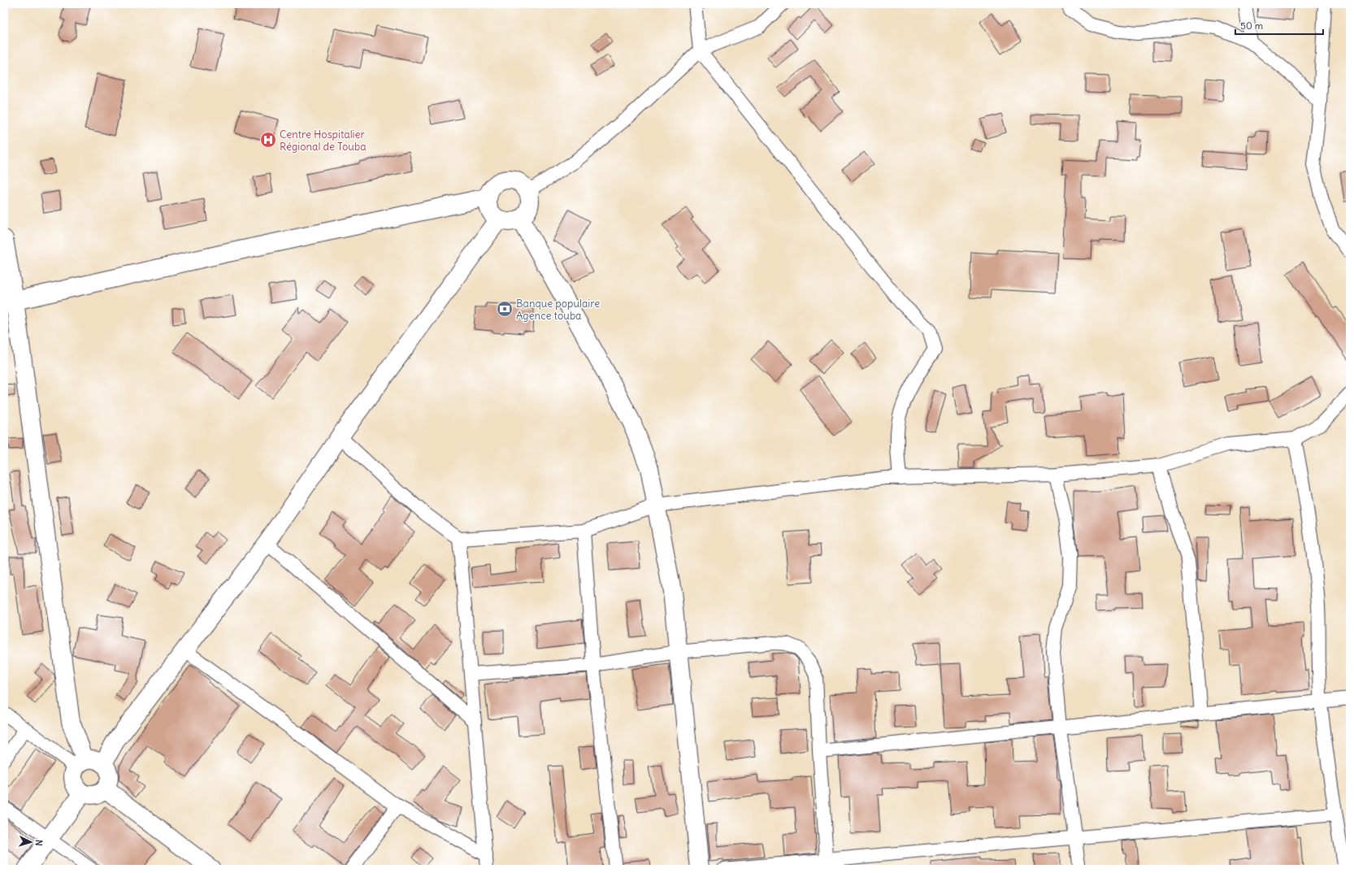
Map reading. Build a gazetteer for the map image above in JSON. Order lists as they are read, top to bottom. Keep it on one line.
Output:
{"places":{"hospital":["Centre Hospitalier Régional de Touba"],"bank":["Banque populaire Agence touba"]},"scale_bar":"50 m","north":"right"}
